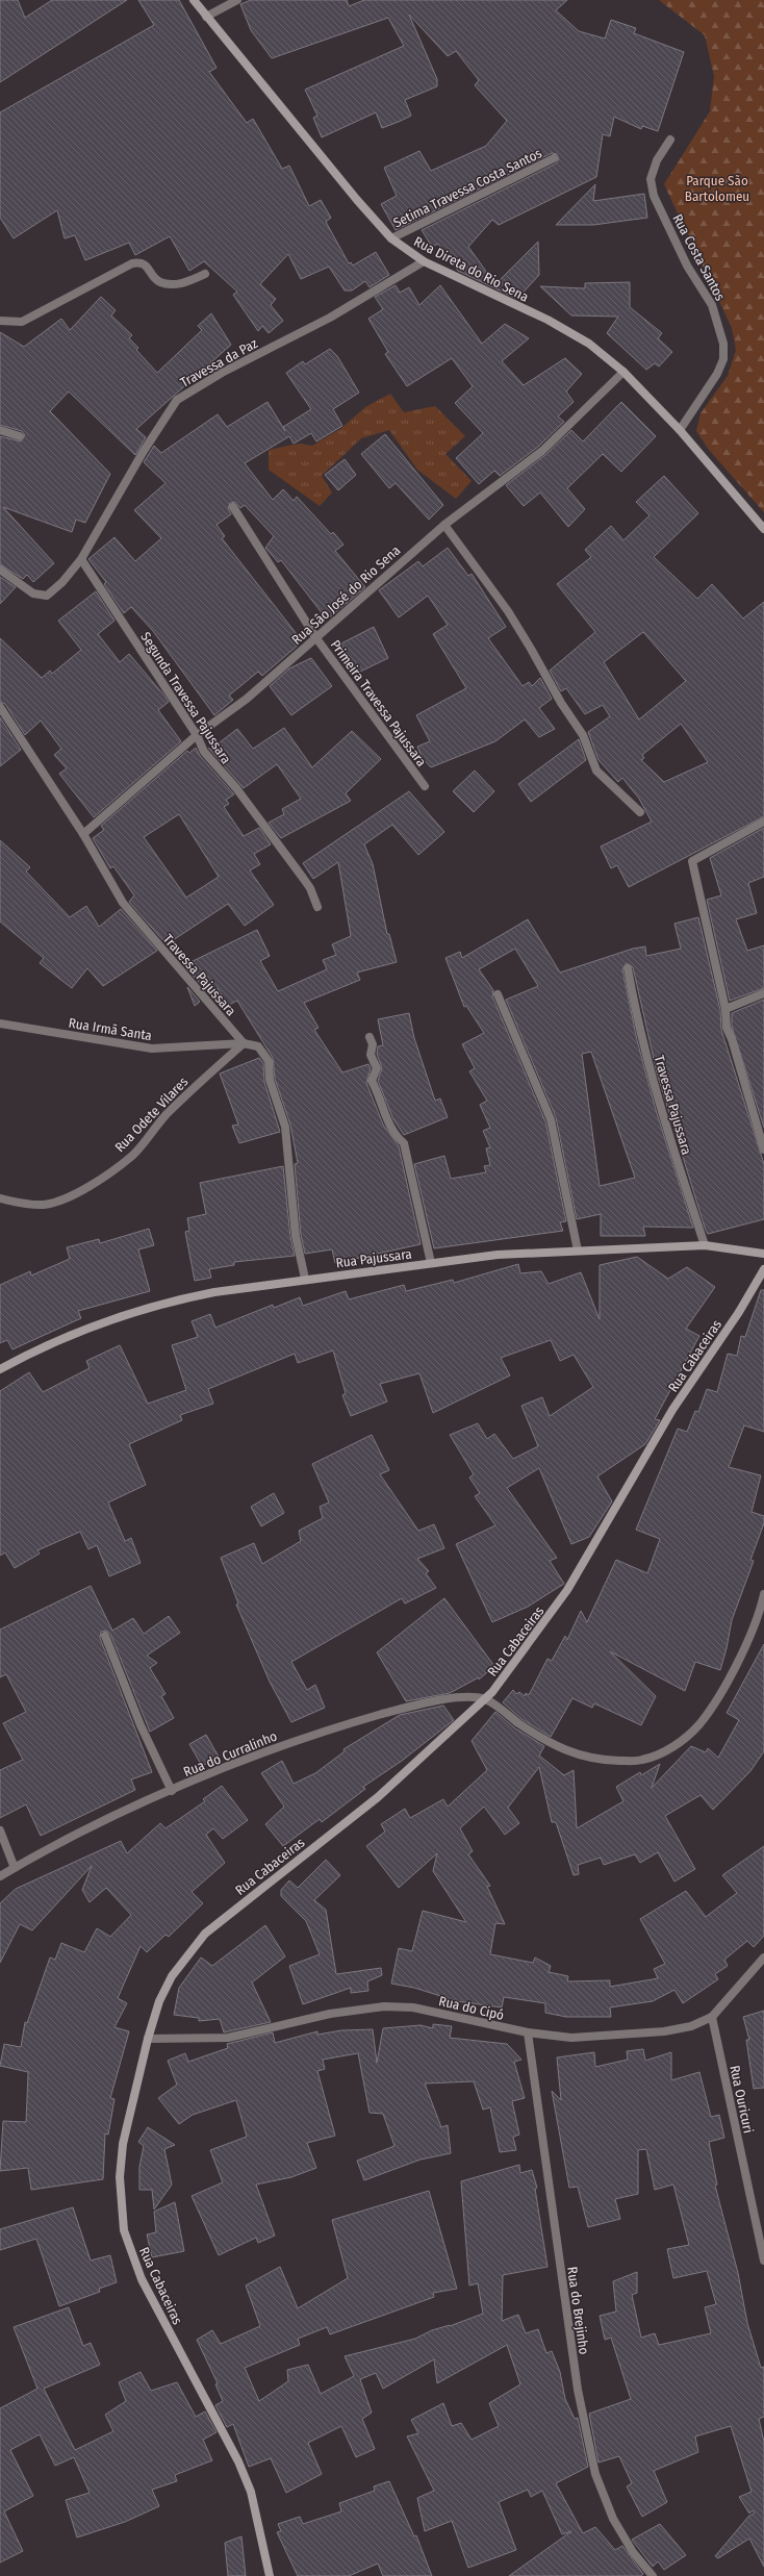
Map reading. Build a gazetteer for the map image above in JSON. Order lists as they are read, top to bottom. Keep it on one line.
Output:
{"streets":{"main road":["Rua Direta do Rio Sena","Rua Pajussara","Rua Cabaceiras"],"street":["Setima Travessa Costa Santos","Rua Costa Santos","Travessa da Paz","Rua Sâo José do Rio Sena","Segunda Travessa Pajussara","Primeira Travessa Pajussara","Travessa Pajussara","Rua Irmã Santa","Rua Odete Vilares","Rua do Curralinho","Rua do Cipó","Rua Ouricuri","Rua do Brejinho"]},"crossings":[["Setima Travessa Costa Santos","Rua Direta do Rio Sena"],["Rua Costa Santos","Rua Direta do Rio Sena"],["Rua Direta do Rio Sena","Travessa da Paz"],["Rua Direta do Rio Sena","Rua Sâo José do Rio Sena"],["Travessa da Paz","Segunda Travessa Pajussara"],["Rua Sâo José do Rio Sena","Segunda Travessa Pajussara"],["Rua Sâo José do Rio Sena","Primeira Travessa Pajussara"],["Rua Sâo José do Rio Sena","Travessa Pajussara"],["Travessa Pajussara","Rua Irmã Santa"],["Travessa Pajussara","Rua Odete Vilares"],["Travessa Pajussara","Rua Pajussara"],["Rua Irmã Santa","Rua Odete Vilares"],["Rua Cabaceiras","Rua do Curralinho"],["Rua Cabaceiras","Rua do Cipó"],["Rua do Cipó","Rua Ouricuri"],["Rua do Cipó","Rua do Brejinho"]],"parks":["Parque São Bartolomeu"]}
